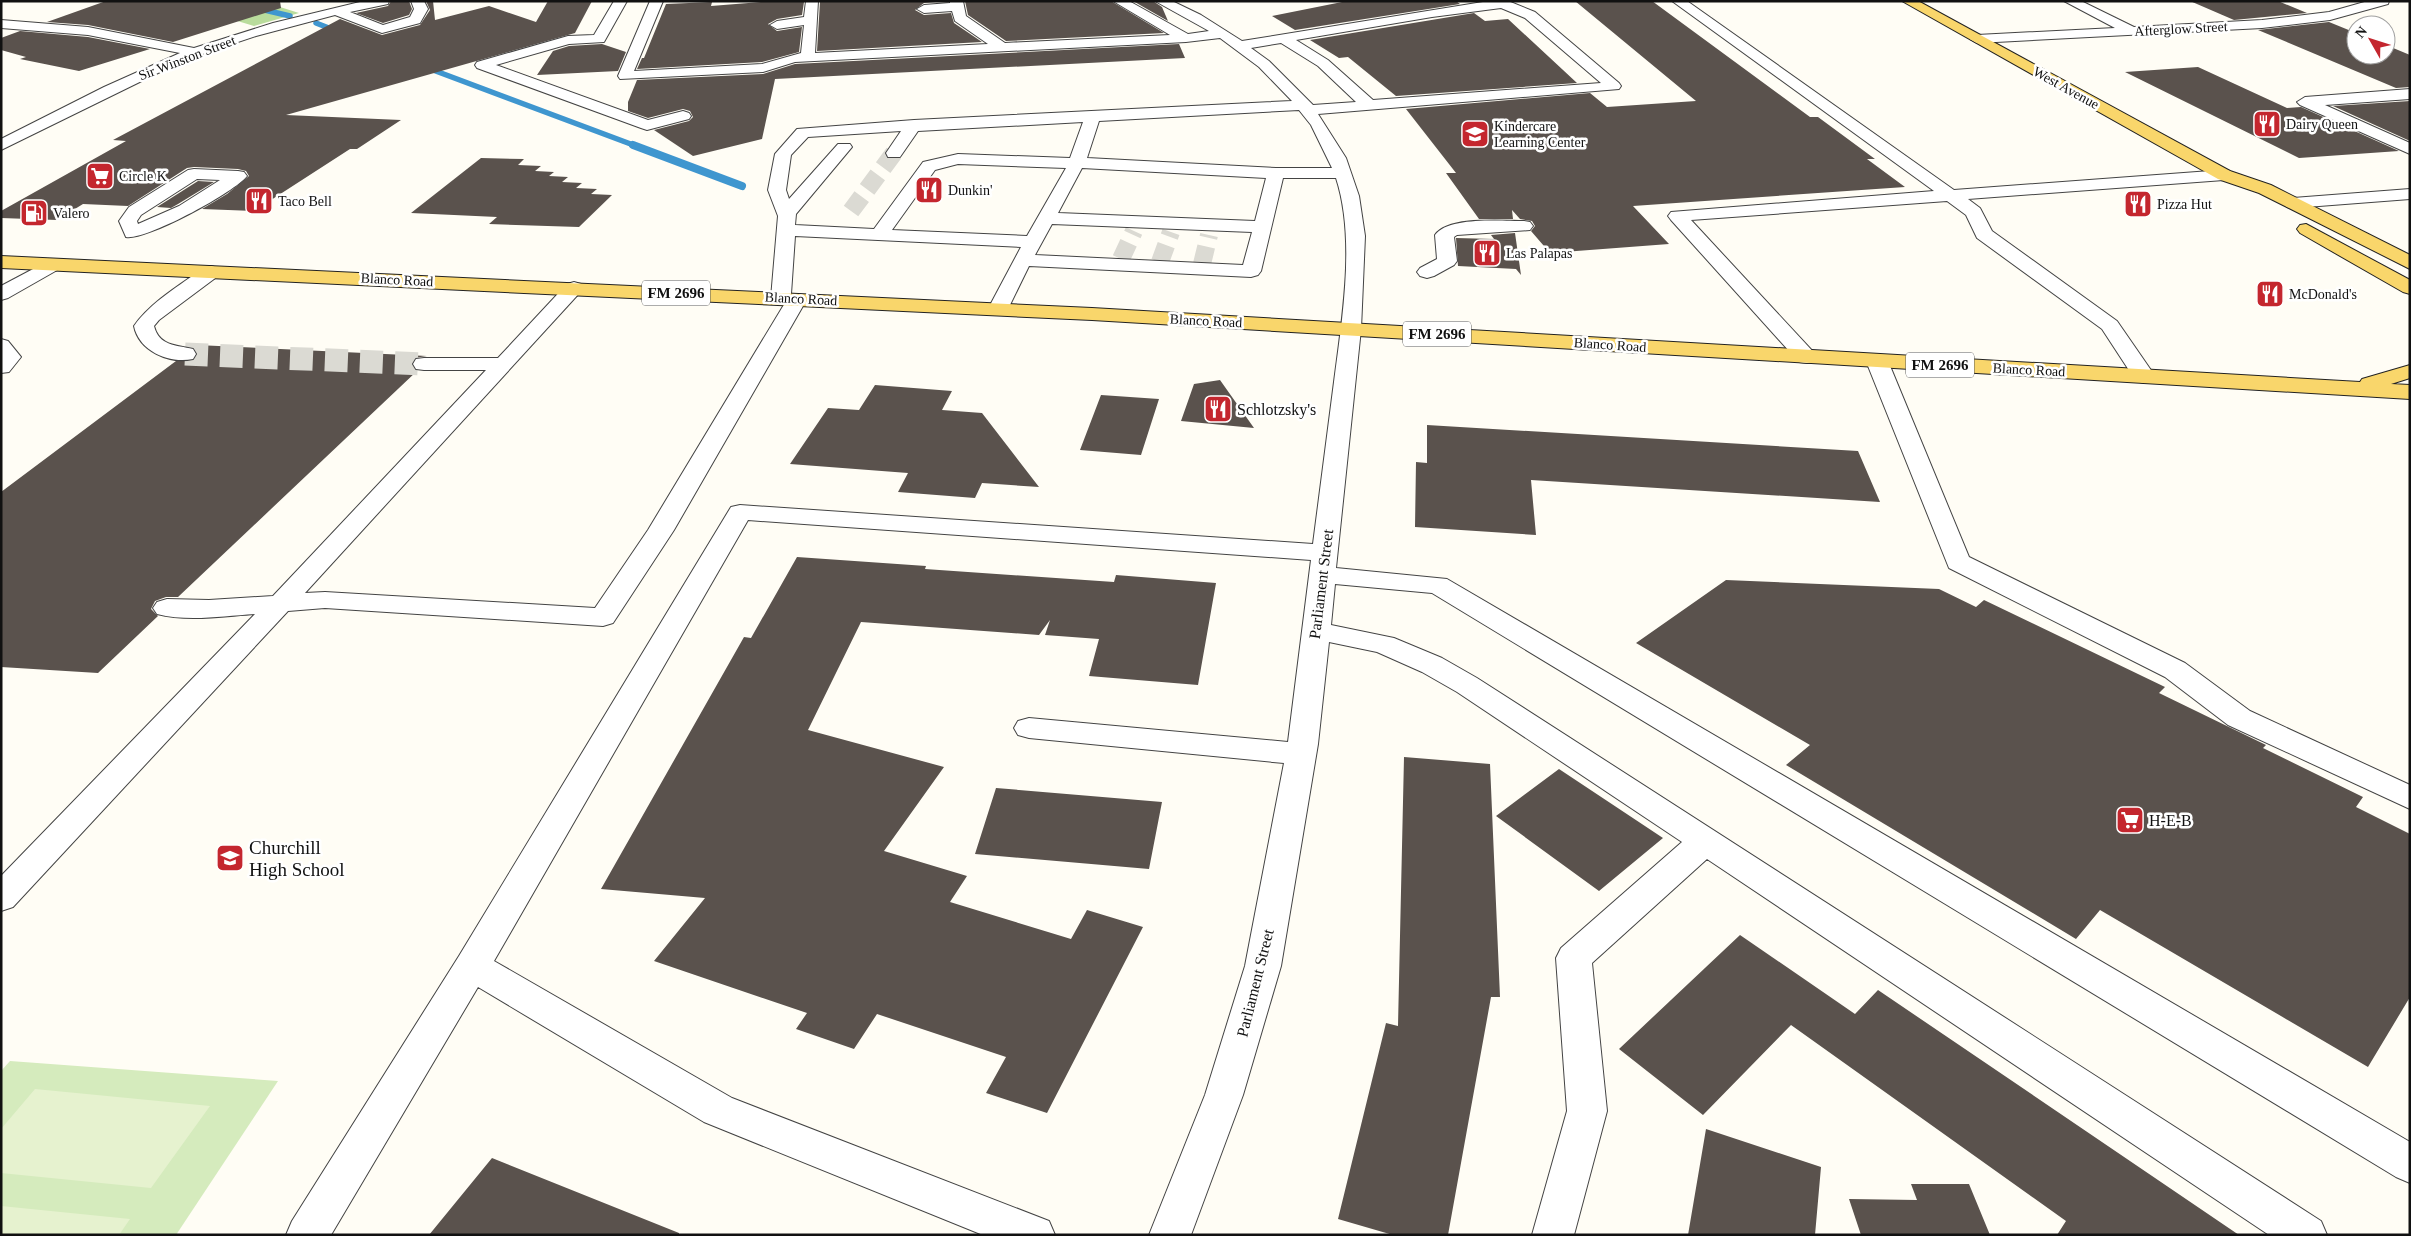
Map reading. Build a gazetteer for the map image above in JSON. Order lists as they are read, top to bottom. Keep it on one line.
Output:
{"streets":{"main road":["West Avenue","Blanco Road","FM 2696"],"street":["Afterglow Street","Sir Winston Street","Parliament Street"]},"crossings":[["Afterglow Street","West Avenue"],["Blanco Road","Parliament Street"]],"places":{"restaurant":["Dairy Queen","Dunkin'","Taco Bell","Pizza Hut","Las Palapas","McDonald's","Schlotzsky's"],"school or university":["Kindercare Learning Center","Churchill High School"],"supermarket":["Circle K","H-E-B"],"fuel station":["Valero"]},"north":"top left"}
